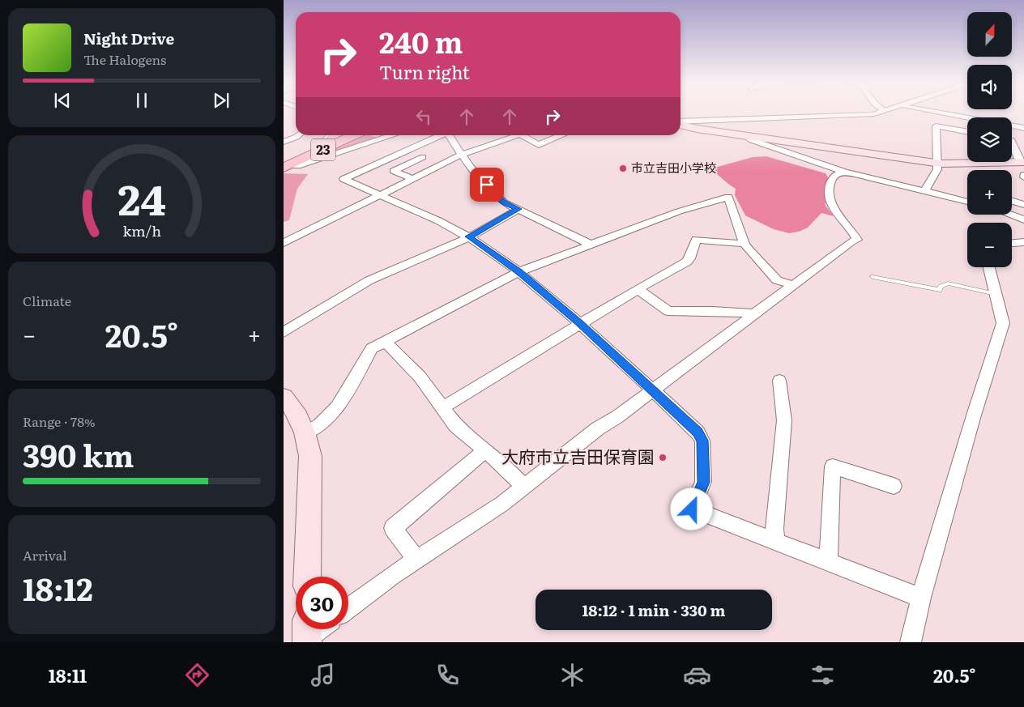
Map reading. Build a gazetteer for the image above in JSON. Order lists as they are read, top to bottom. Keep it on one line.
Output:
{"streets":{"main road":["23"]},"places":["市立吉田小学校","大府市立吉田保育園"],"north":"top","page":{"map_buttons":["+","−"],"turn":["240 m","Turn right"],"song":["Night Drive","The Halogens"],"tile":["Climate",["Range · 78%","390 km"],["Arrival","18:12"]],"heat":["−","20.5°","+"],"limit":"30","trip":"18:12 · 1 min · 330 m","tabs":["18:11","20.5°"],"gauge":["24","km/h"]}}
